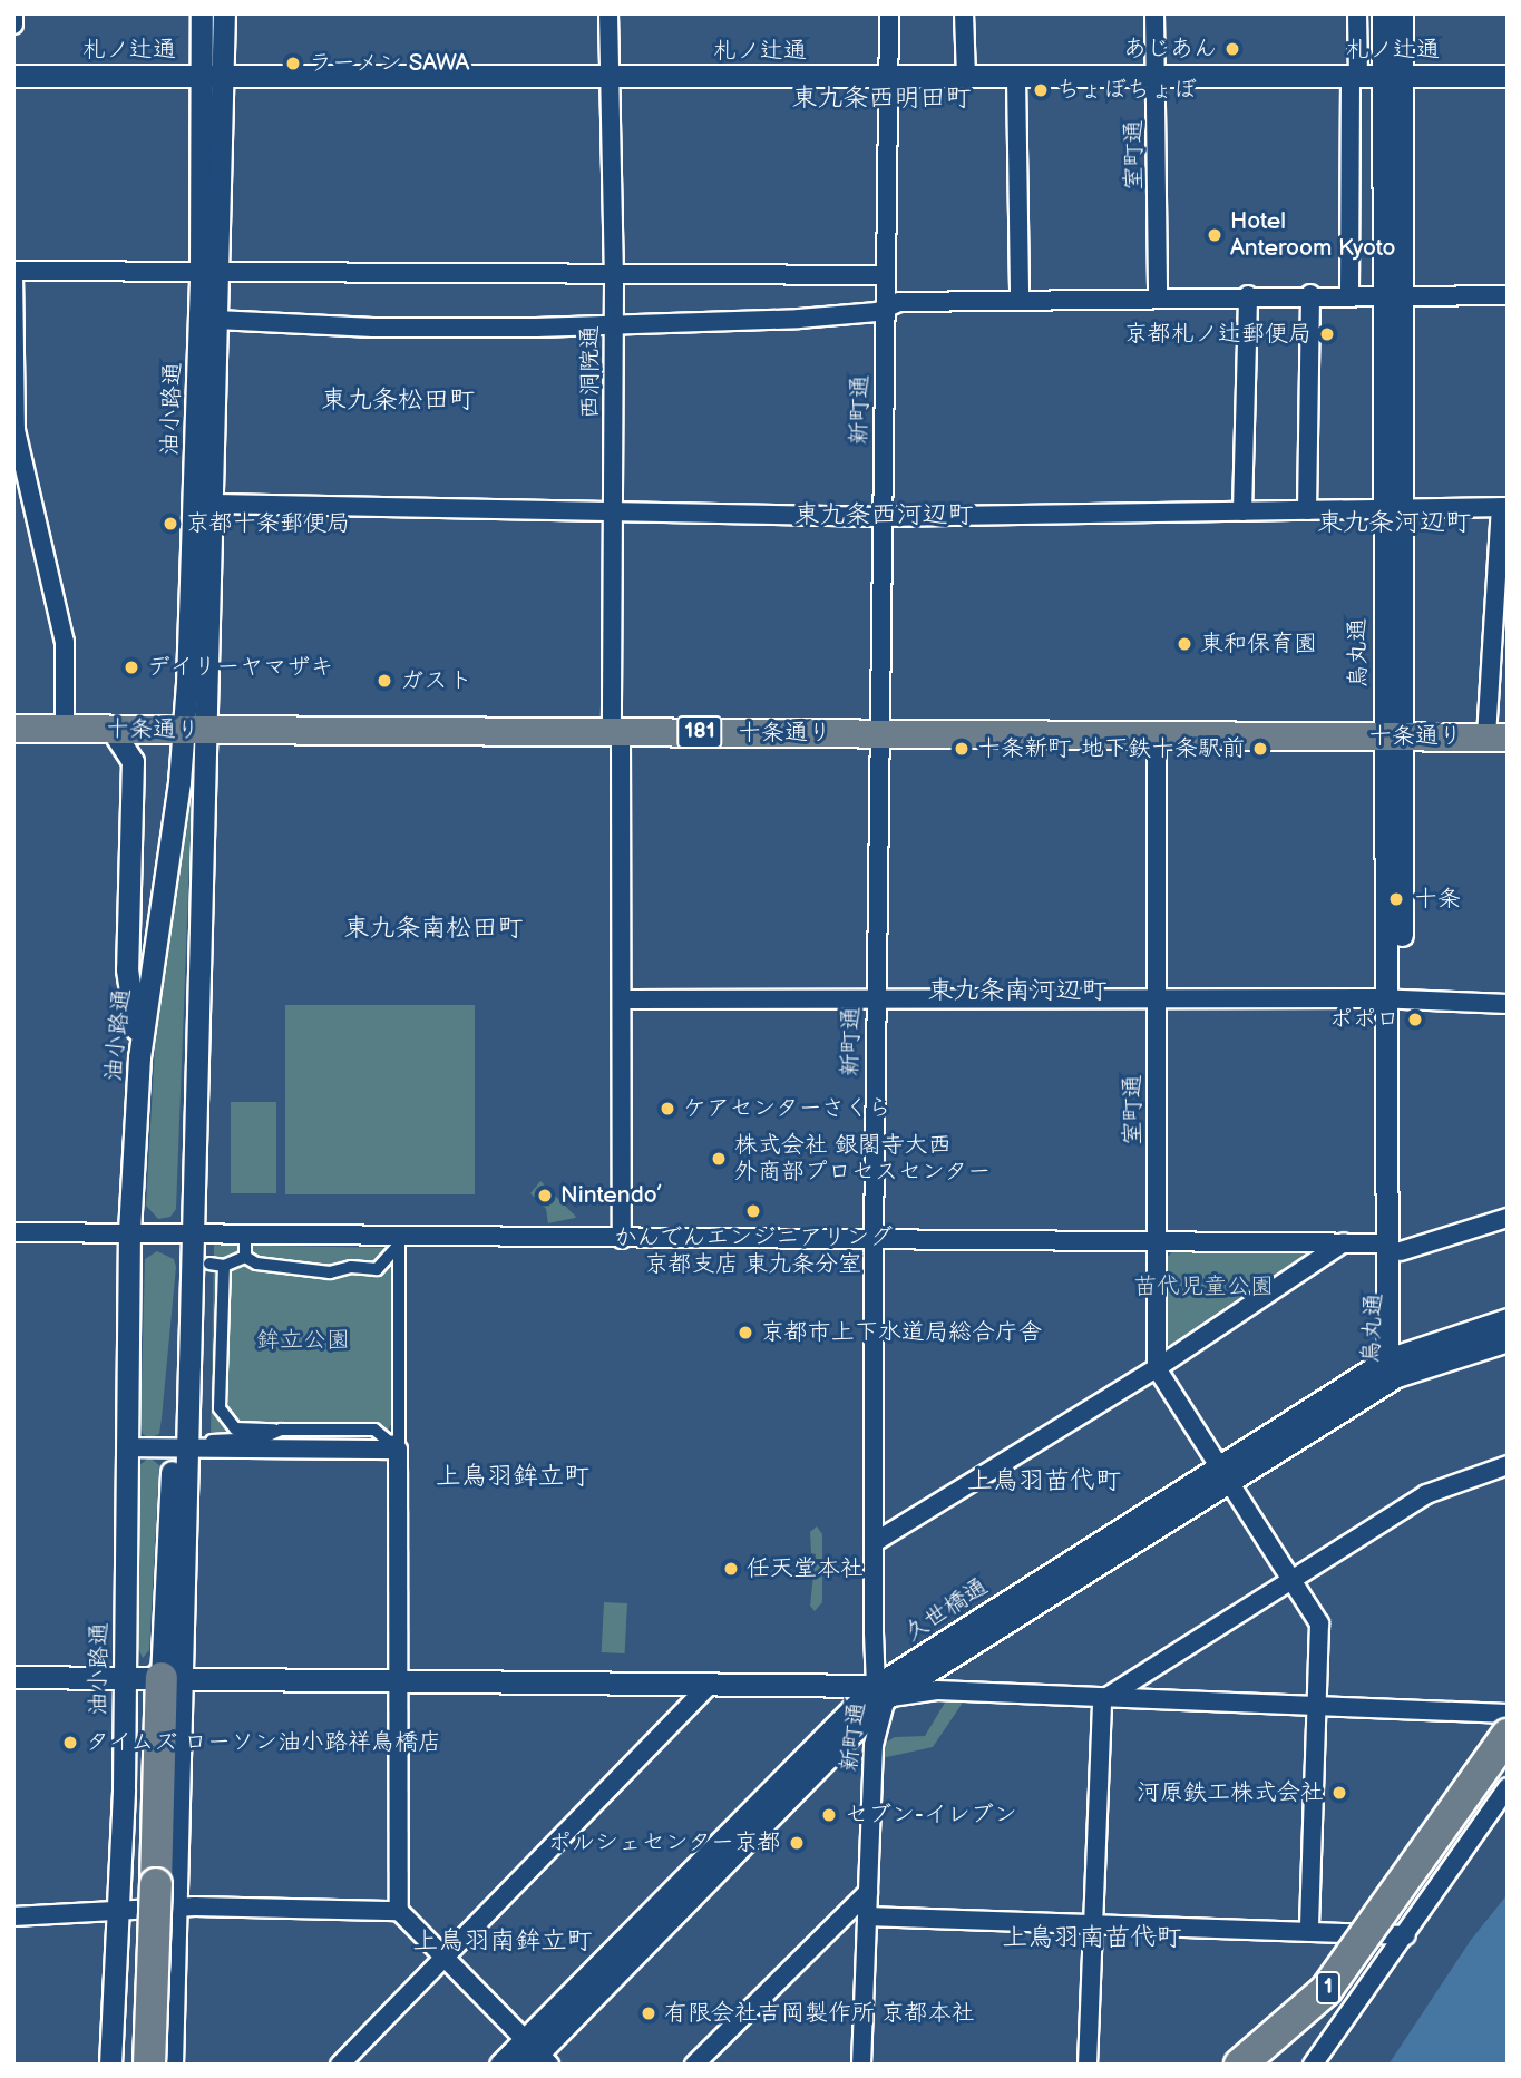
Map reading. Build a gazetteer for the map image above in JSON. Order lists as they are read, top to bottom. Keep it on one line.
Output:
{"streets":{"highway":["1"],"main road":["十条通り","181"],"street":["札ノ辻通","室町通","西洞院通","油小路通","新町通","烏丸通","久世橋通"]},"crossings":[["札ノ辻通","室町通"],["札ノ辻通","西洞院通"],["札ノ辻通","油小路通"],["札ノ辻通","新町通"],["札ノ辻通","烏丸通"],["室町通","十条通り"],["西洞院通","十条通り"],["油小路通","十条通り"],["新町通","十条通り"],["新町通","久世橋通"],["烏丸通","十条通り"],["烏丸通","久世橋通"]],"districts":["東九条西明田町","東九条松田町","東九条西河辺町","東九条河辺町","東九条南松田町","東九条南河辺町","上鳥羽鉾立町","上鳥羽苗代町","上鳥羽南苗代町","上鳥羽南鉾立町"],"parks":["苗代児童公園","鉾立公園"],"places":["あじあん","ラーメン SAWA","ちょぼちょぼ","Hotel Anteroom Kyoto","京都札ノ辻郵便局","京都十条郵便局","東和保育園","デイリーヤマザキ","ガスト","十条新町","地下鉄十条駅前","十条","ポポロ","ケアセンターさくら","株式会社 銀閣寺大西 外商部プロセスセンター","Nintendo’","かんでんエンジニアリング 京都支店 東九条分室","京都市上下水道局総合庁舎","任天堂本社","タイムズ ローソン油小路祥鳥橋店","河原鉄工株式会社","セブン-イレブン","ポルシェセンター京都","有限会社吉岡製作所 京都本社"]}
